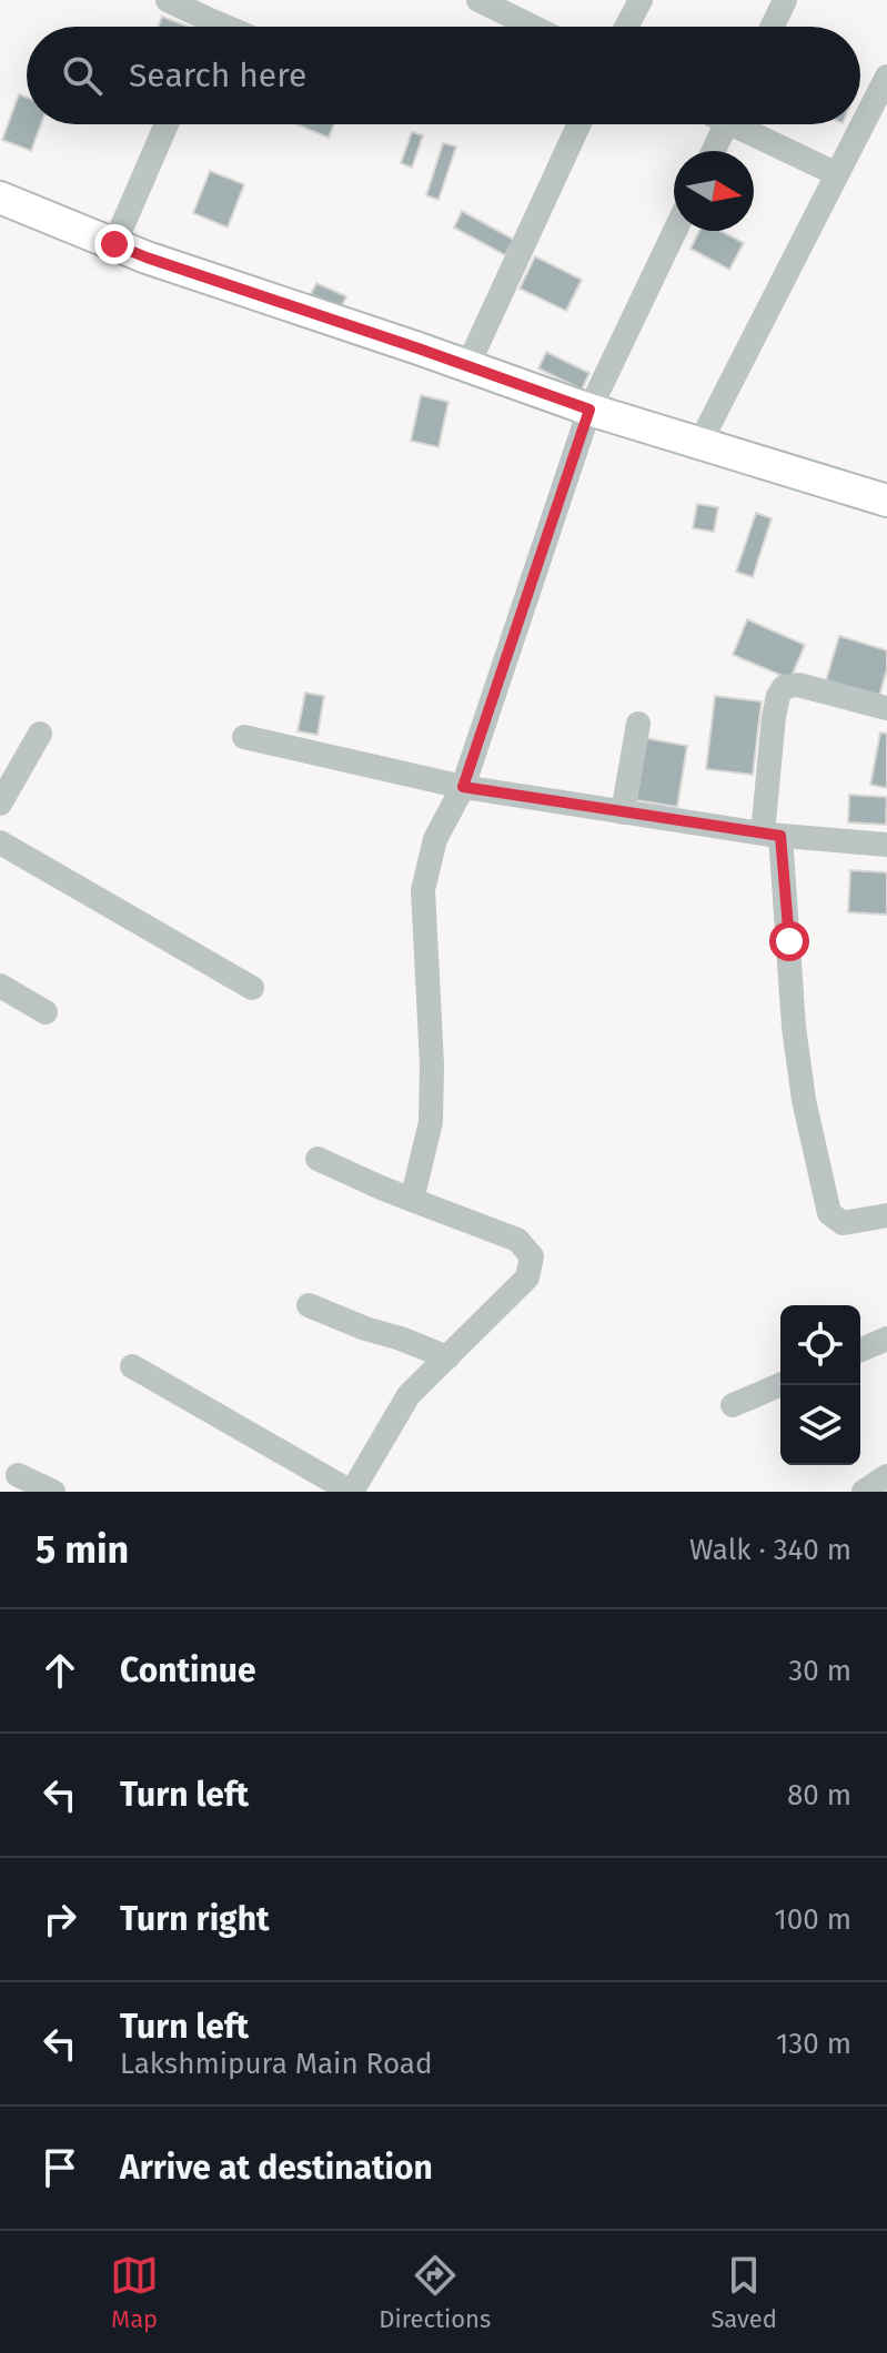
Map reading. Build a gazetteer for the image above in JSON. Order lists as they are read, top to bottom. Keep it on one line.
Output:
{"north":"right","page":{"search":"Search here","heading":["5 min","Walk · 340 m"],"list":[["Continue","30 m"],["Turn left","80 m"],["Turn right","100 m"],["Turn left","Lakshmipura Main Road","130 m"],"Arrive at destination"],"nav":["Map","Directions","Saved"]}}
